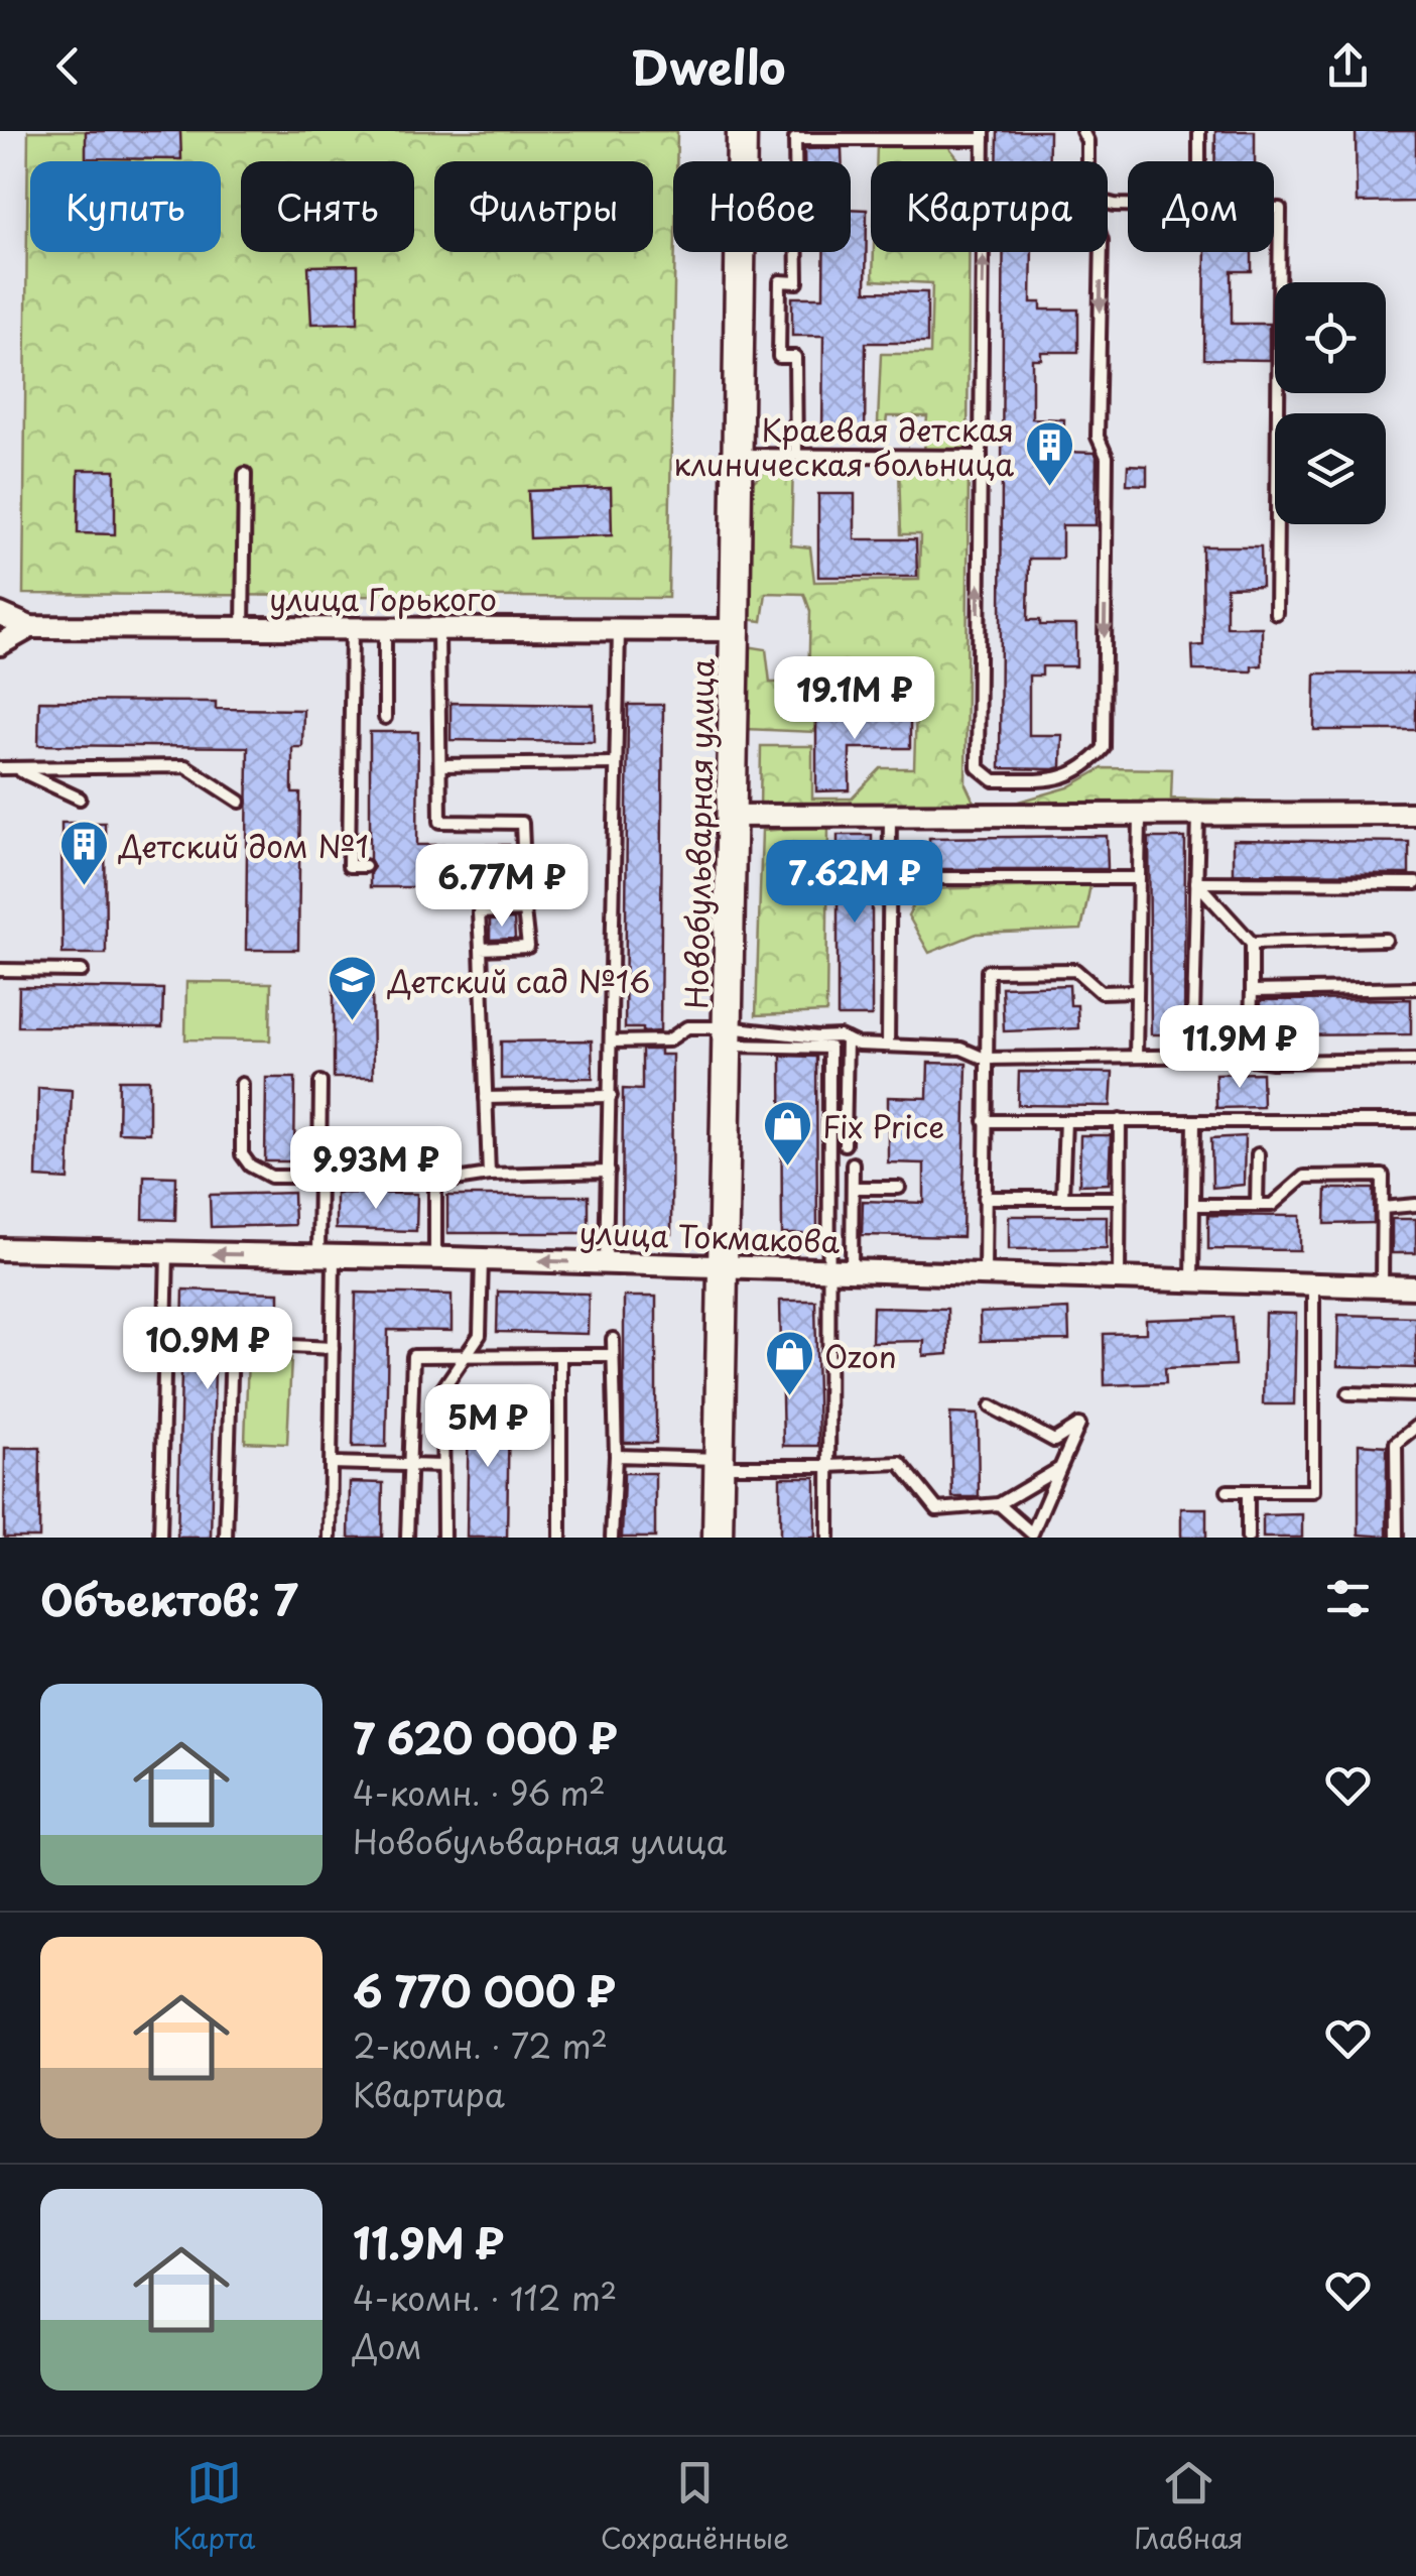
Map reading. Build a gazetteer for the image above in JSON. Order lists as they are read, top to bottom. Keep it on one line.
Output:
{"streets":{"street":["улица Горького","Новобульварная улица","улица Токмакова"]},"crossings":[["улица Горького","Новобульварная улица"],["Новобульварная улица","улица Токмакова"]],"places":{"building":["Краевая детская клиническая больница","Детский дом №1"],"school or university":["Детский сад №16"],"shop":["Fix Price","Ozon"]},"page":{"header":"Dwello","chip":["Купить","Снять","Фильтры","Новое","Квартира","Дом"],"price":["19.1M ₽","7.62M ₽","6.77M ₽","11.9M ₽","9.93M ₽","10.9M ₽","5M ₽"],"heading":"Объектов: 7","list":[{"name":"7 620 000 ₽","note":"4-комн. · 96 m² · Новобульварная улица"},{"name":"6 770 000 ₽","note":"2-комн. · 72 m² · Квартира"},{"name":"11.9M ₽","note":"4-комн. · 112 m² · Дом"}],"tabs":["Карта","Сохранённые","Главная"]}}
